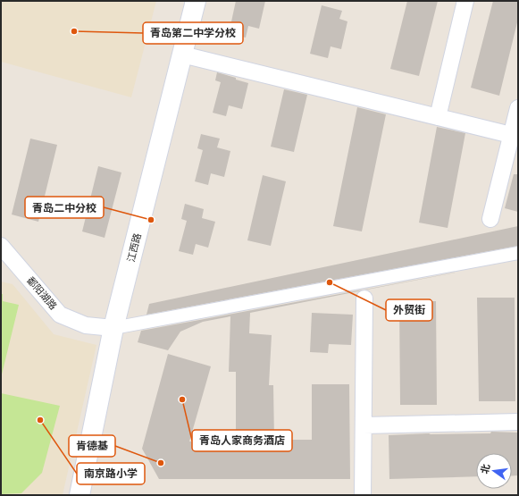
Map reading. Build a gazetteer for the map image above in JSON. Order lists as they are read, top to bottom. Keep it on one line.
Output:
{"streets":{"main road":["江西路"],"street":["鄱阳湖路"]},"crossings":[["江西路","鄱阳湖路"]],"places":["青岛第二中学分校","青岛二中分校","外贸街","青岛人家商务酒店","南京路小学","肯德基"],"north":"left"}
